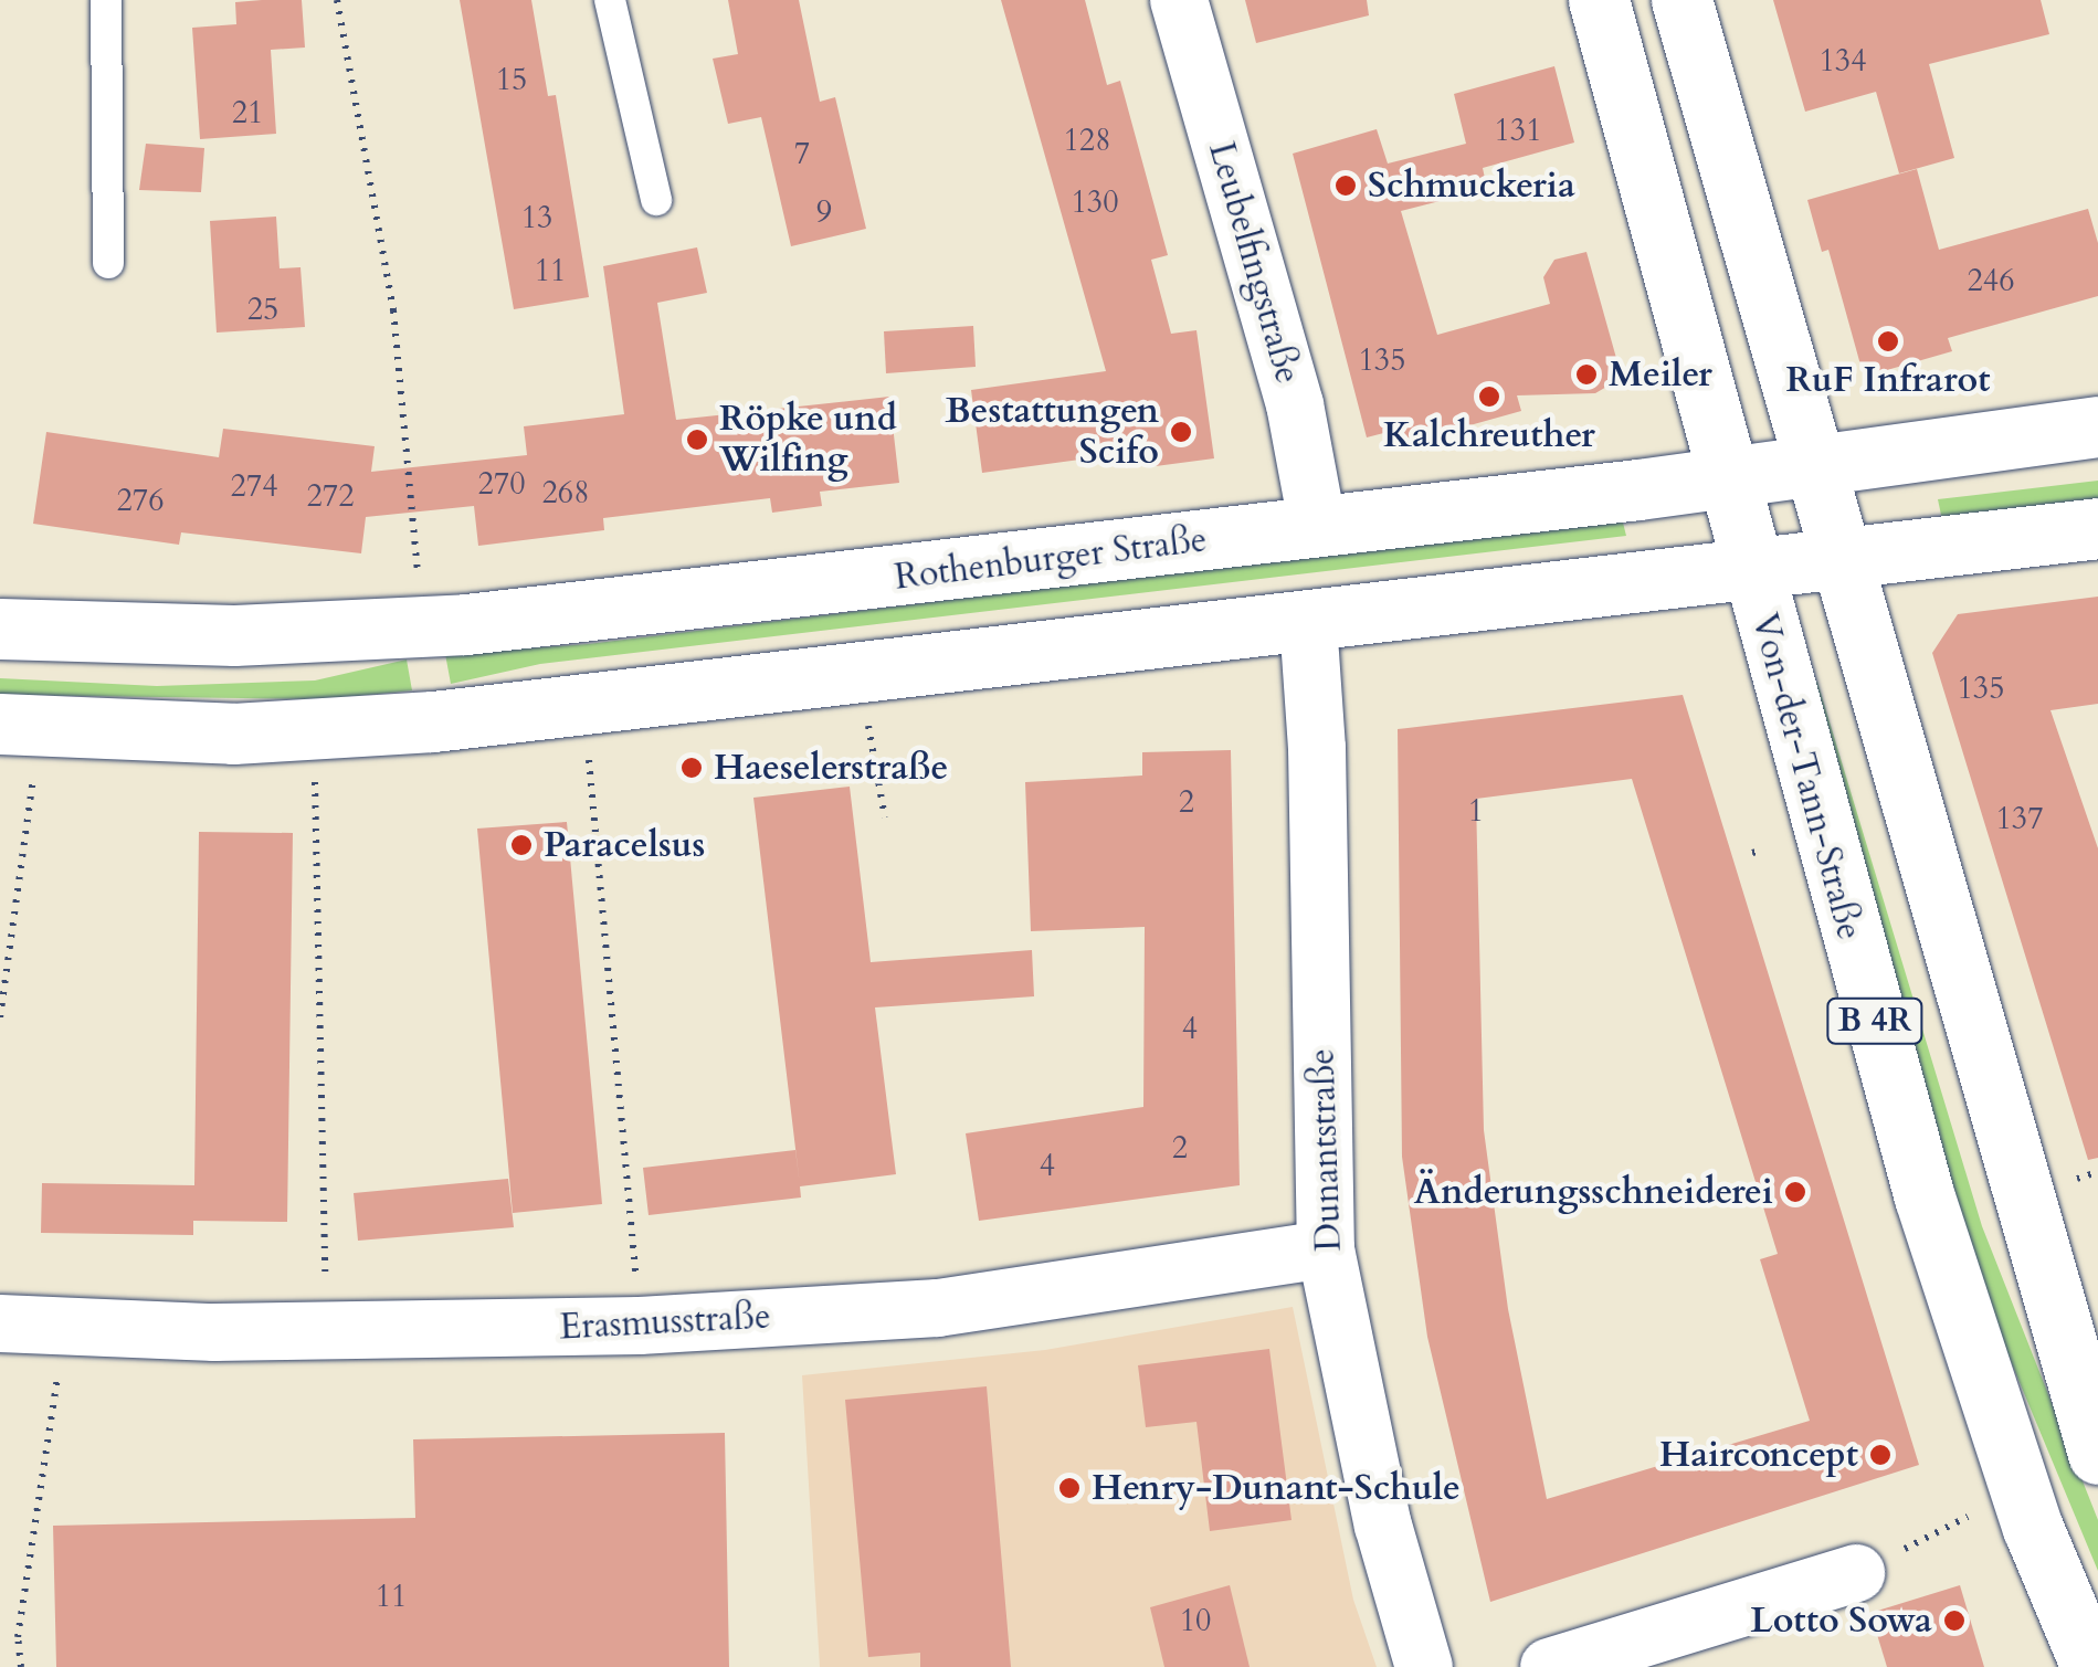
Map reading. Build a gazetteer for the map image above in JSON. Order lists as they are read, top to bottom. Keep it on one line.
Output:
{"streets":{"main road":["Rothenburger Straße","Von-der-Tann-Straße","B 4R"],"street":["Leubelfingstraße","Dunantstraße","Erasmusstraße"]},"crossings":[["Leubelfingstraße","Rothenburger Straße"],["Rothenburger Straße","Von-der-Tann-Straße"],["Rothenburger Straße","B 4R"],["Dunantstraße","Erasmusstraße"]],"places":["Schmuckeria","RuF Infrarot","Meiler","Kalchreuther","Bestattungen Scifo","Röpke und Wilfing","Haeselerstraße","Paracelsus","Änderungsschneiderei","Hairconcept","Henry-Dunant-Schule","Lotto Sowa"],"house_numbers":["134","15","21","131","128","7","130","9","13","11","246","25","135","270","274","268","272","276","135","2","1","137","4","2","4","11","10"]}
